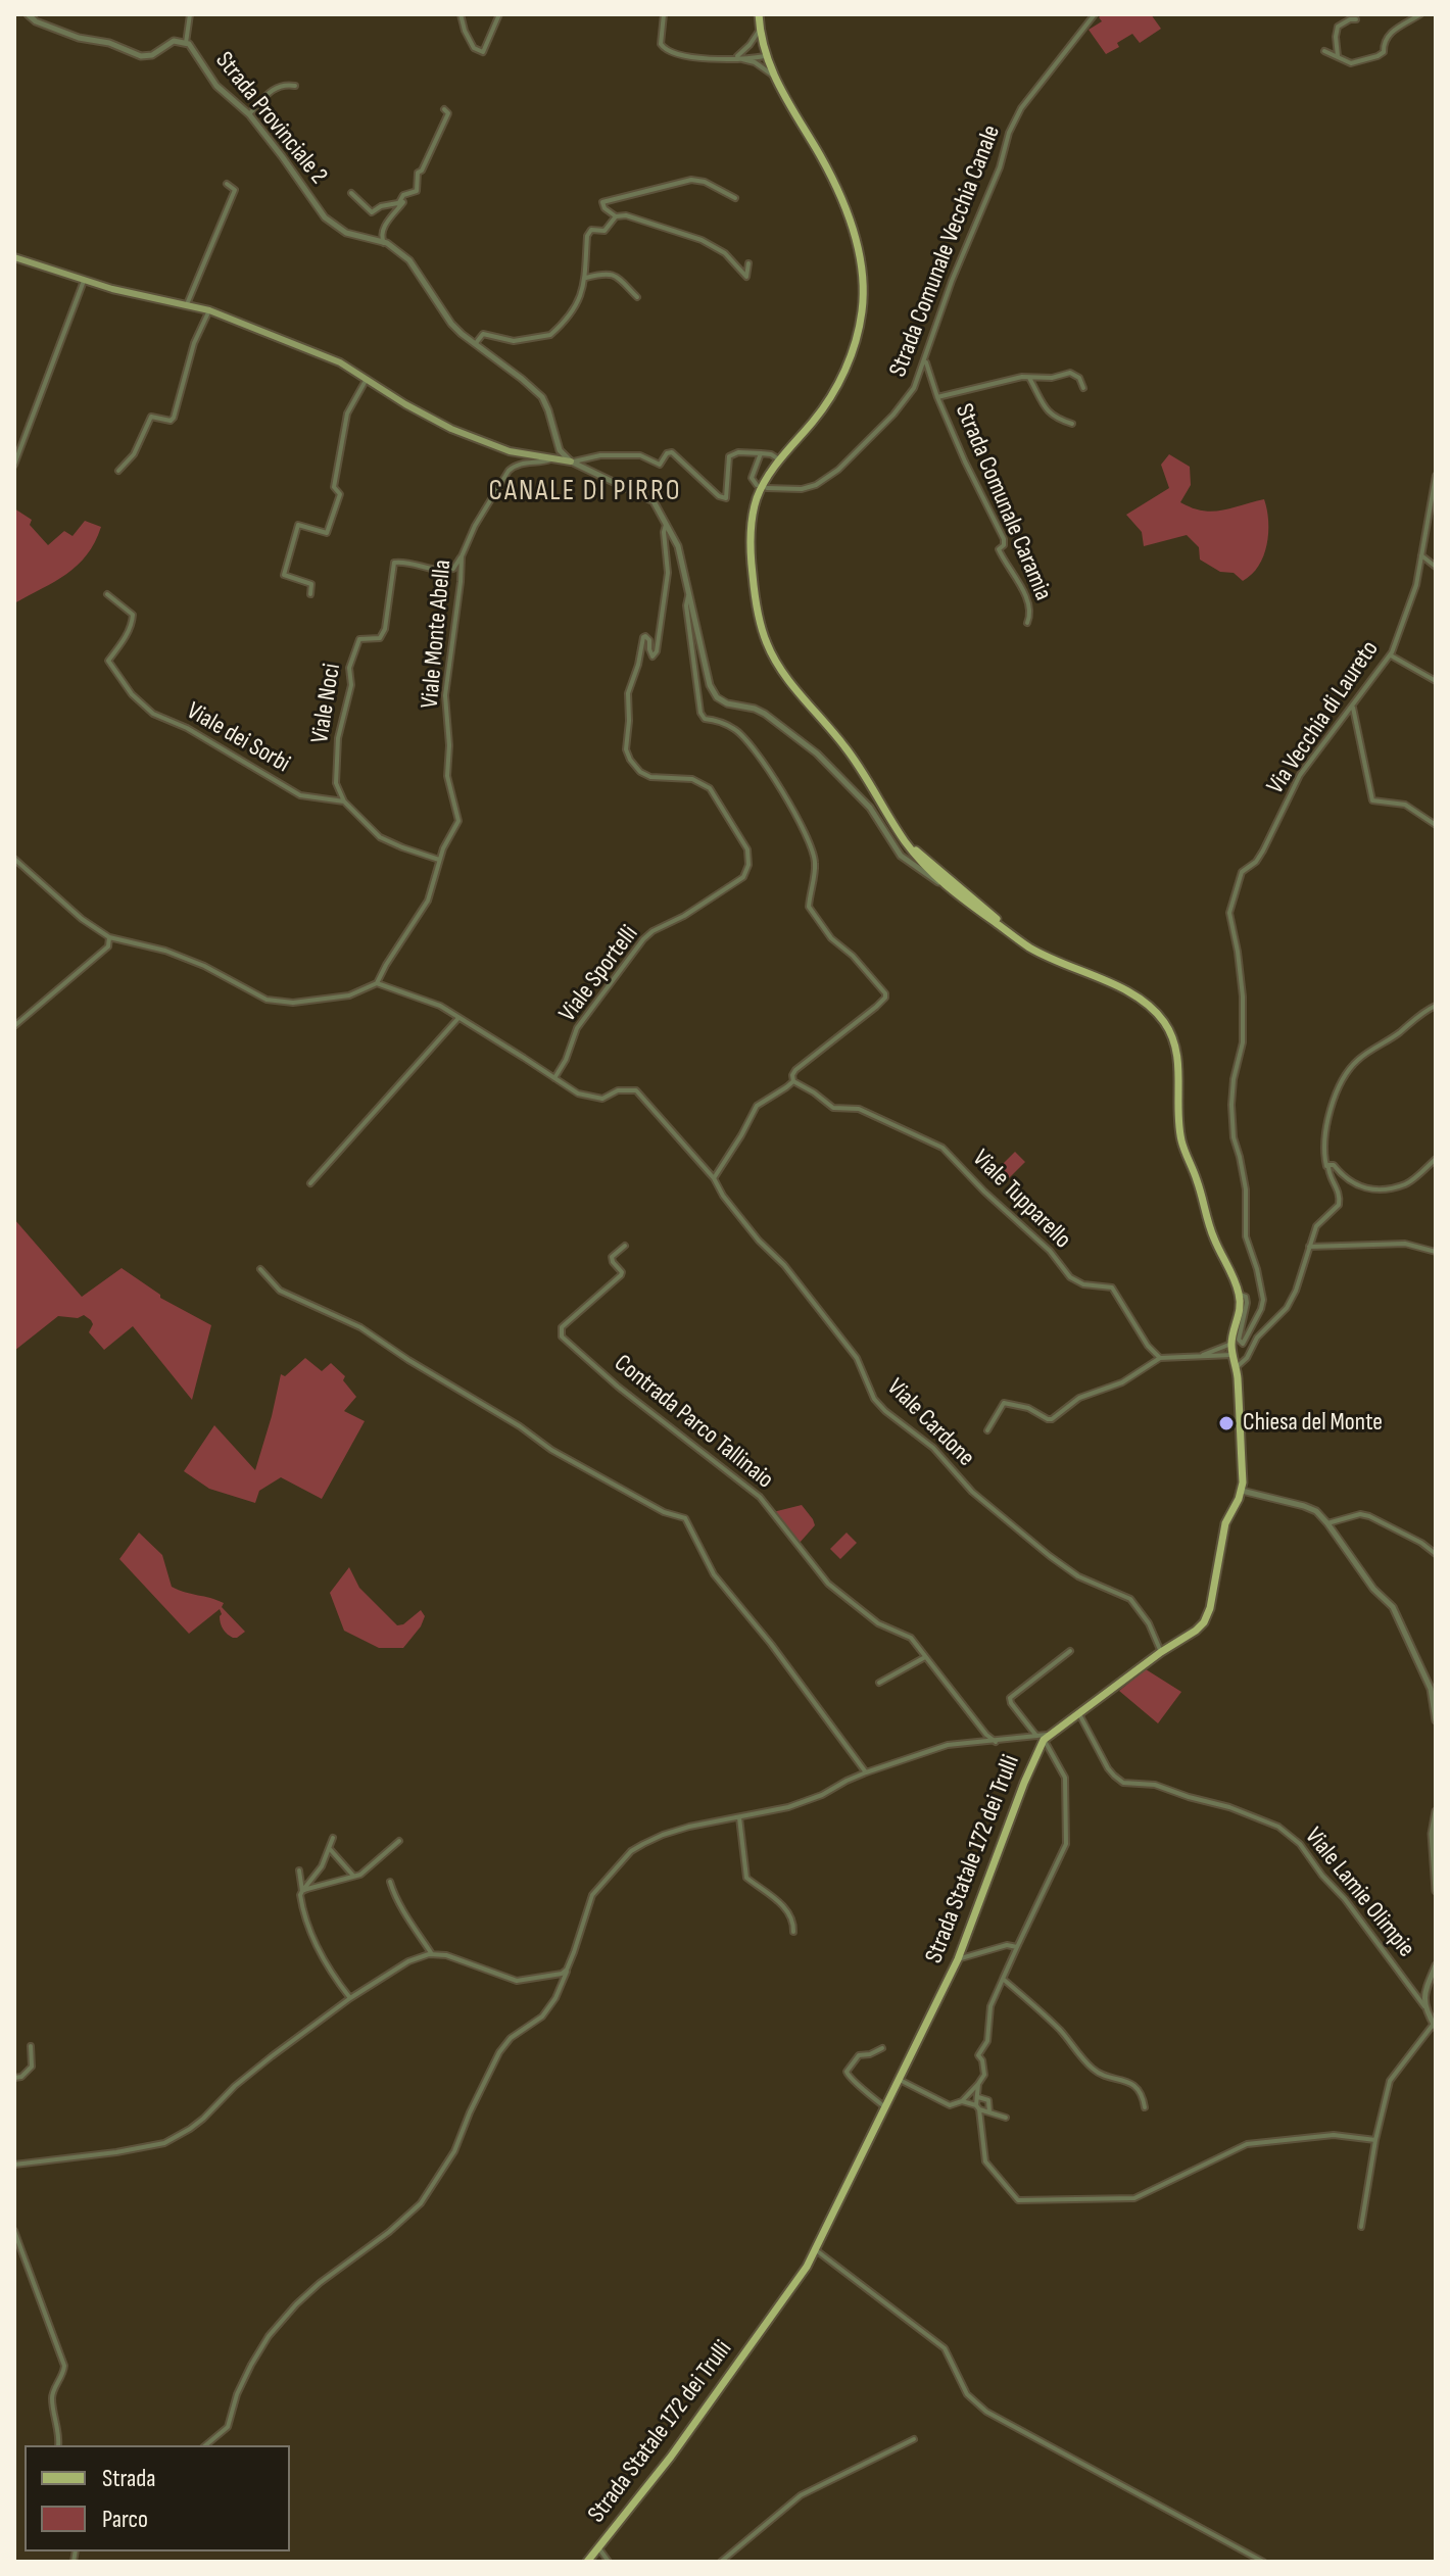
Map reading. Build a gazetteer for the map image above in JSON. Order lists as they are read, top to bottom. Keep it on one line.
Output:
{"streets":{"main road":["Strada Statale 172 dei Trulli"],"street":["Strada Provinciale 2","Strada Comunale Vecchia Canale","Strada Comunale Caramia","Viale Monte Abella","Viale Noci","Via Vecchia di Laureto","Viale dei Sorbi","Viale Sportelli","Viale Tupparello","Contrada Parco Tallinaio","Viale Cardone","Viale Lamie Olimpie"]},"crossings":[["Strada Comunale Vecchia Canale","Strada Comunale Caramia"],["Viale Monte Abella","Viale Noci"],["Viale Noci","Viale dei Sorbi"],["Via Vecchia di Laureto","Strada Statale 172 dei Trulli"],["Viale Sportelli","Viale Cardone"],["Viale Cardone","Strada Statale 172 dei Trulli"],["Strada Statale 172 dei Trulli","Viale Lamie Olimpie"]],"districts":["CANALE DI PIRRO"],"places":["Chiesa del Monte"],"legend":["Strada","Parco"]}
